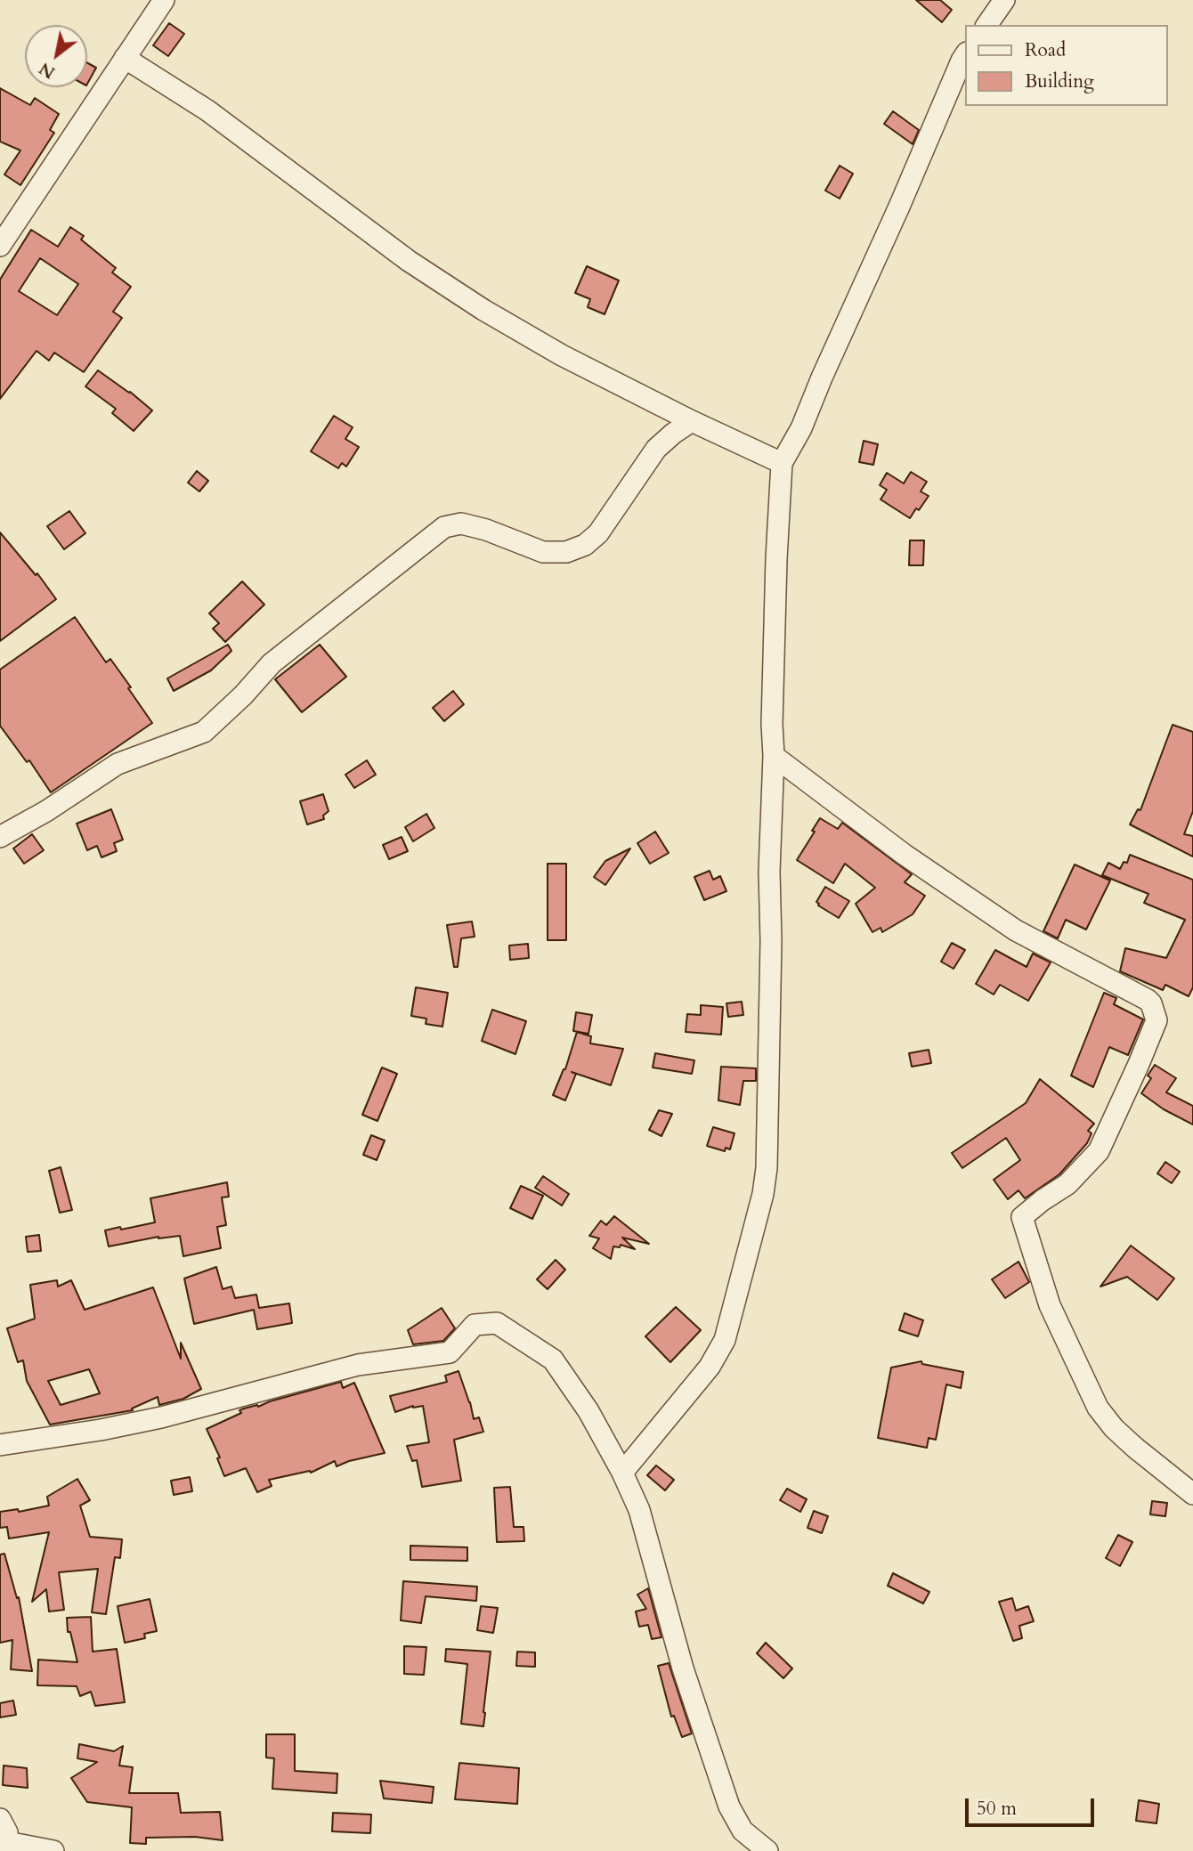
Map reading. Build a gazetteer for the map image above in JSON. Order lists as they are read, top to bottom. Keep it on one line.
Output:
{"legend":["Road","Building"],"scale_bar":"50 m","north":"bottom left"}
